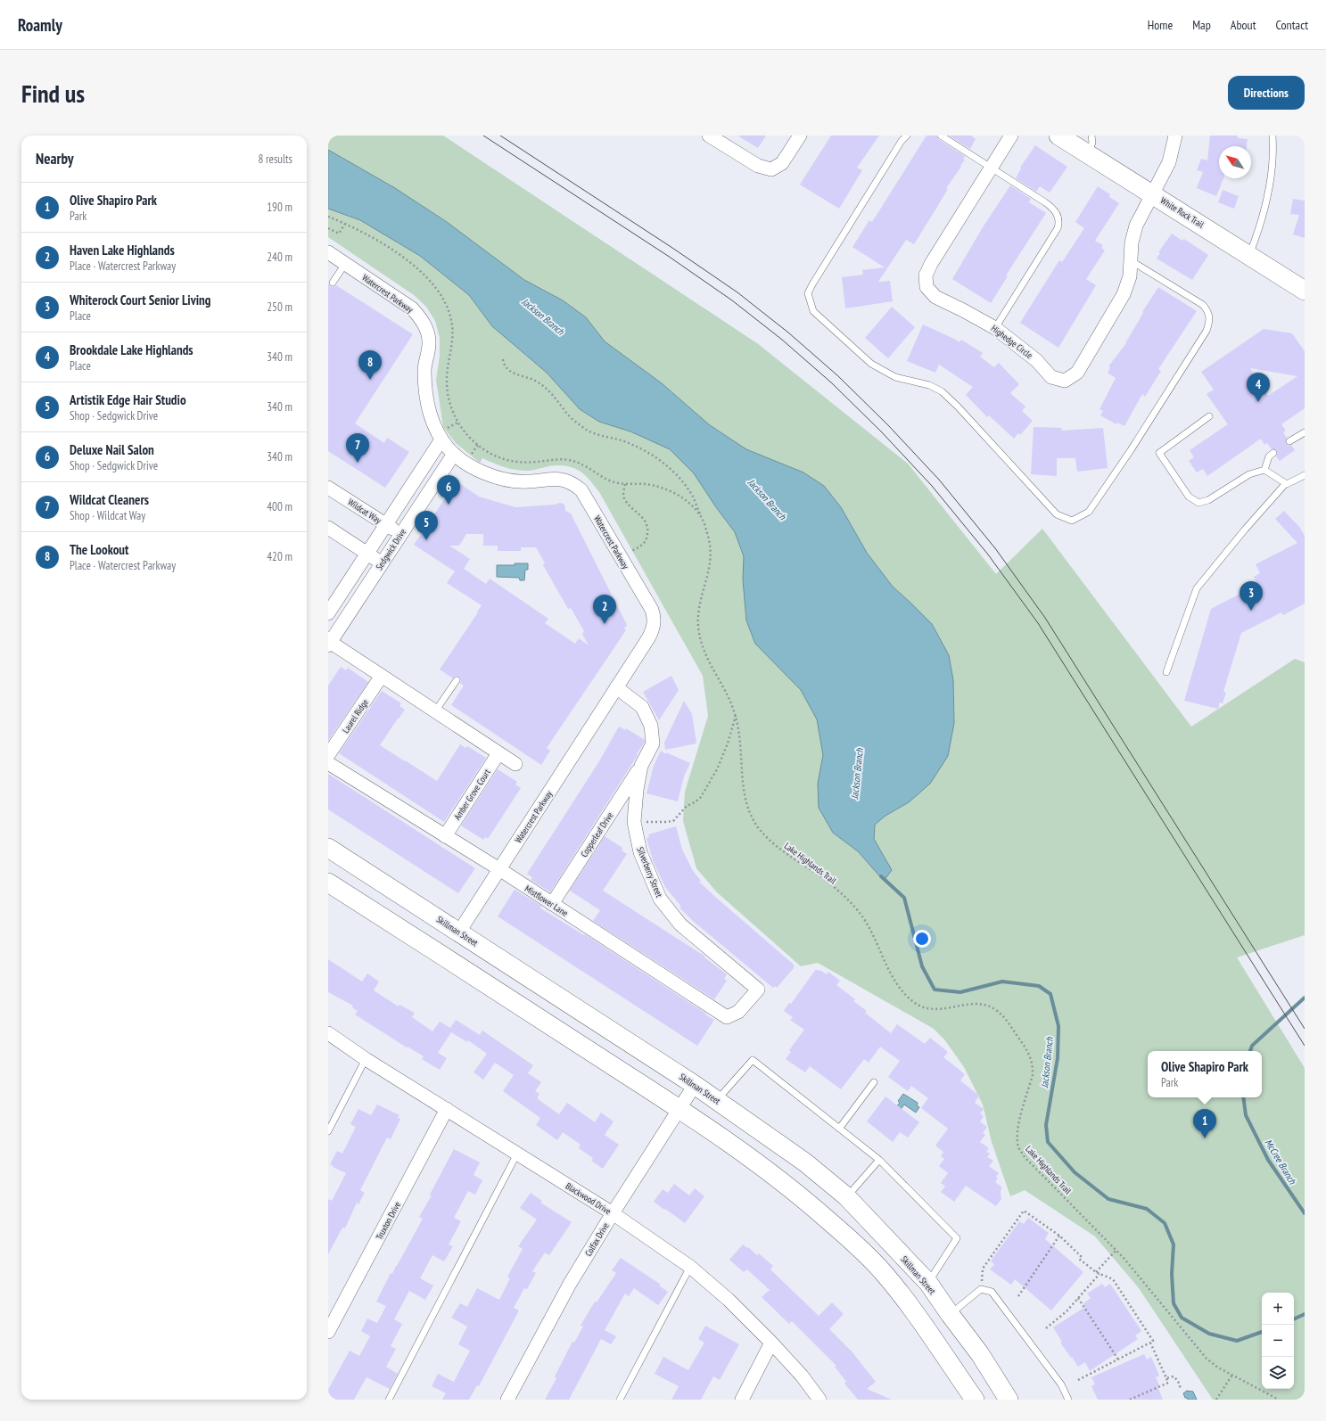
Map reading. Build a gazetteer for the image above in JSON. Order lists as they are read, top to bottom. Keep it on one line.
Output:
{"streets":{"main road":["White Rock Trail","Skillman Street"],"street":["Watercrest Parkway","Highedge Circle","Wildcat Way","Sedgwick Drive","Laurel Ridge","Amber Grove Court","Copperleaf Drive","Silverberry Street","Mistflower Lane","Blackwood Drive","Truxton Drive","Colfax Drive"],"path":["Lake Highlands Trail"]},"crossings":[["White Rock Trail","Highedge Circle"],["Watercrest Parkway","Sedgwick Drive"],["Watercrest Parkway","Silverberry Street"],["Watercrest Parkway","Mistflower Lane"],["Watercrest Parkway","Skillman Street"],["Wildcat Way","Sedgwick Drive"],["Amber Grove Court","Mistflower Lane"],["Copperleaf Drive","Silverberry Street"],["Copperleaf Drive","Mistflower Lane"],["Silverberry Street","Mistflower Lane"],["Skillman Street","Colfax Drive"],["Blackwood Drive","Truxton Drive"],["Blackwood Drive","Colfax Drive"]],"water":["Jackson Branch","McCree Branch"],"north":"top left","page":{"header":"Roamly","nav":["Home","Map","About","Contact"],"buttons":"Directions","title":"Find us","heading":["Nearby","8 results"],"list":[{"mark":"1","name":"Olive Shapiro Park","note":"Park","value":"190 m"},{"mark":"2","name":"Haven Lake Highlands","note":"Place · Watercrest Parkway","value":"240 m"},{"mark":"3","name":"Whiterock Court Senior Living","note":"Place","value":"250 m"},{"mark":"4","name":"Brookdale Lake Highlands","note":"Place","value":"340 m"},{"mark":"5","name":"Artistik Edge Hair Studio","note":"Shop · Sedgwick Drive","value":"340 m"},{"mark":"6","name":"Deluxe Nail Salon","note":"Shop · Sedgwick Drive","value":"340 m"},{"mark":"7","name":"Wildcat Cleaners","note":"Shop · Wildcat Way","value":"400 m"},{"mark":"8","name":"The Lookout","note":"Place · Watercrest Parkway","value":"420 m"}],"pins":["8","4","7","6","5","3","2","1"],"popup":["Olive Shapiro Park","Park"],"map_buttons":["+","−"]}}
